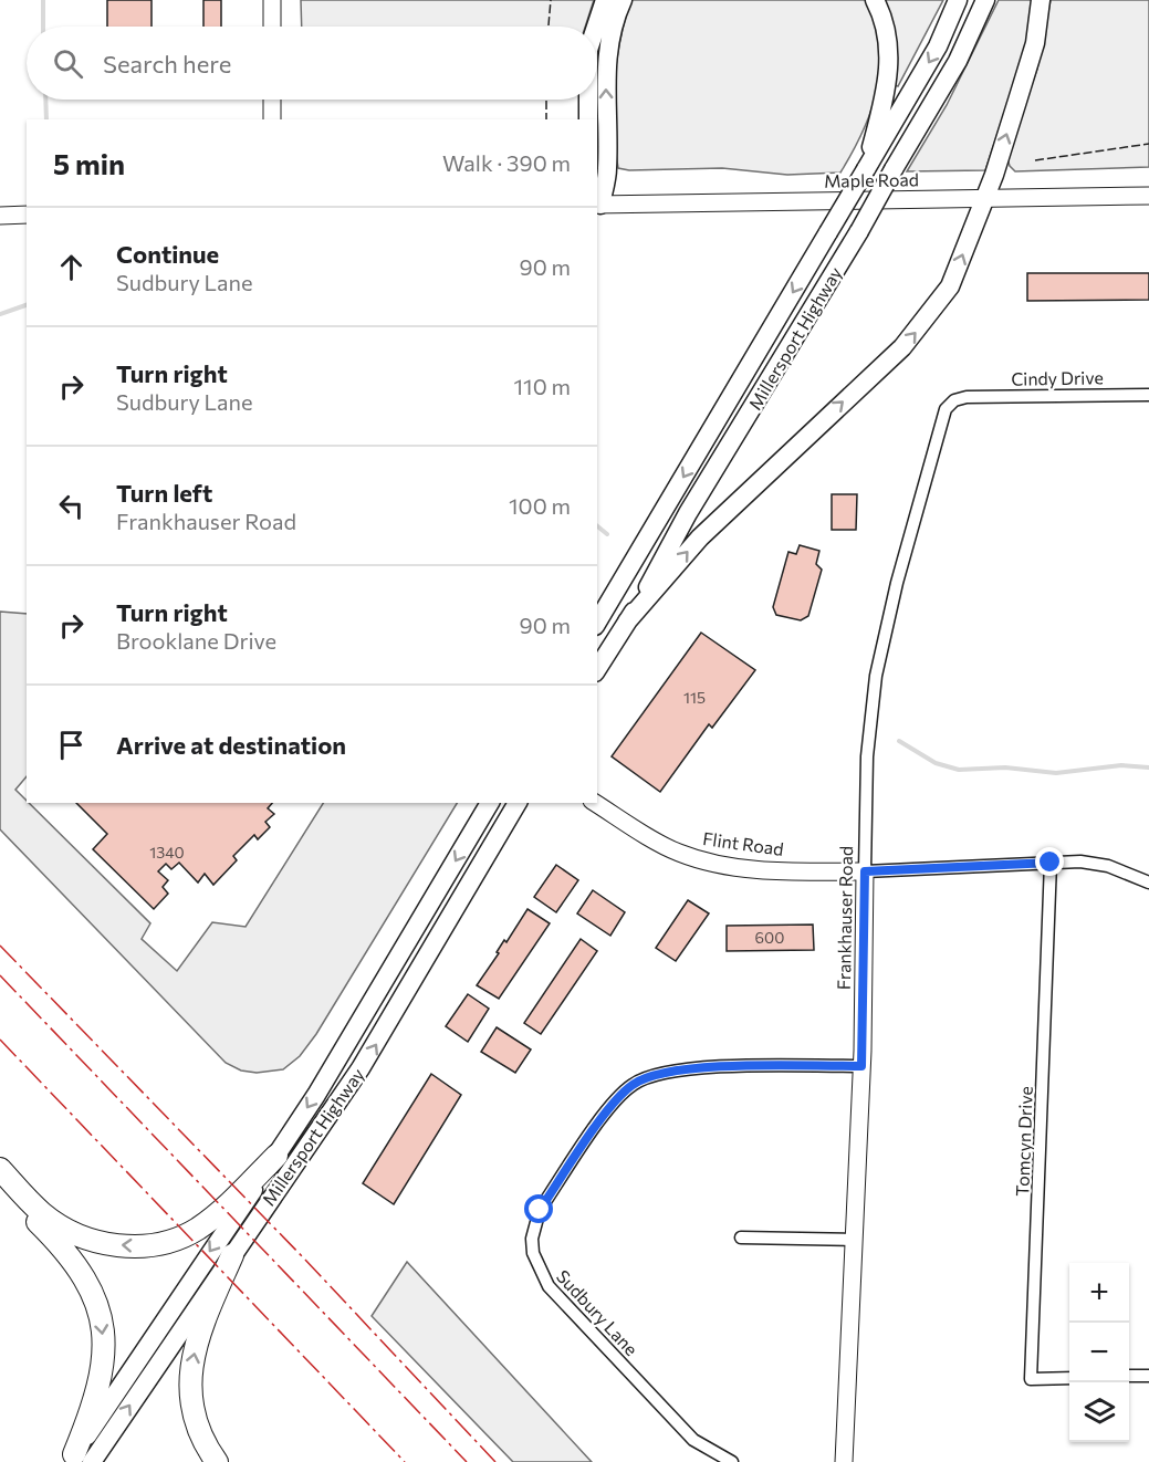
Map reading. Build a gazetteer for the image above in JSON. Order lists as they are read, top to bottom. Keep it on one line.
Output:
{"streets":{"main road":["Millersport Highway"],"street":["Maple Road","Cindy Drive","Flint Road","Frankhauser Road","Tomcyn Drive","Sudbury Lane"]},"crossings":[["Cindy Drive","Frankhauser Road"],["Flint Road","Frankhauser Road"],["Frankhauser Road","Sudbury Lane"]],"house_numbers":["115","1340","600"],"page":{"search":"Search here","heading":["5 min","Walk · 390 m"],"list":[["Continue","Sudbury Lane","90 m"],["Turn right","Sudbury Lane","110 m"],["Turn left","Frankhauser Road","100 m"],["Turn right","Brooklane Drive","90 m"],"Arrive at destination"],"map_buttons":["+","−"]}}
